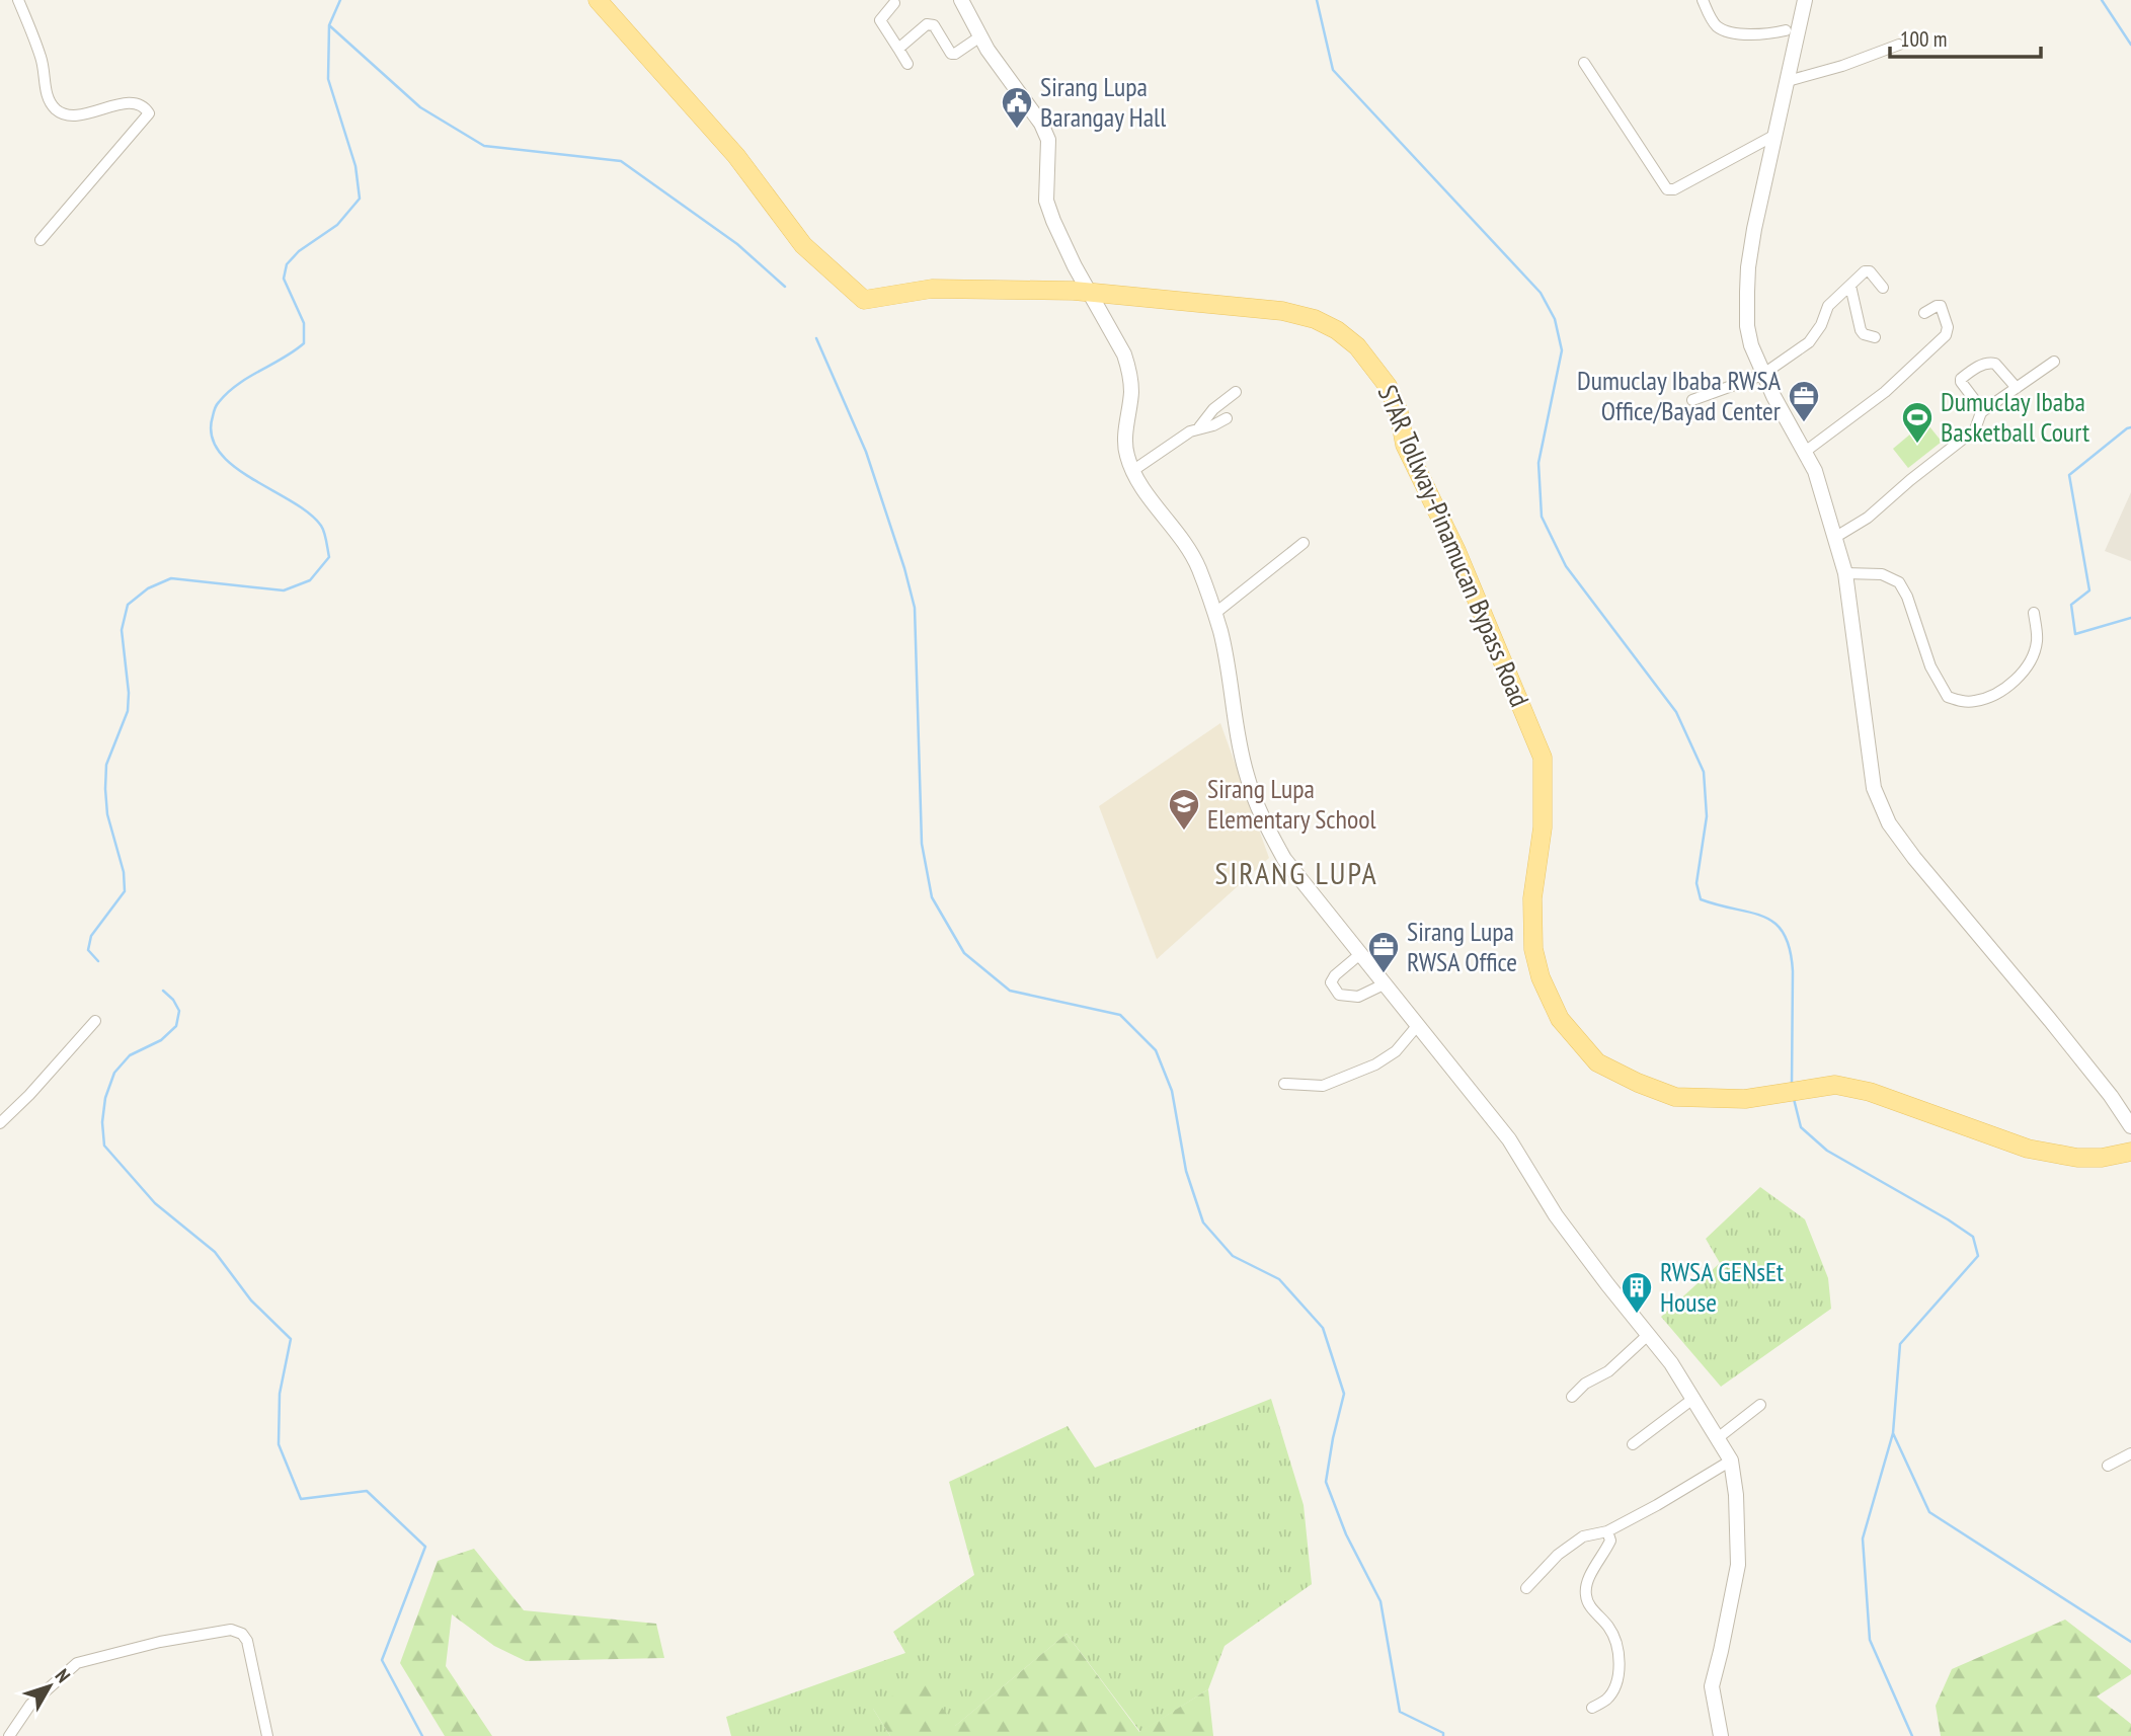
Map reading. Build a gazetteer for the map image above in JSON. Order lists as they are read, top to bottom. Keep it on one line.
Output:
{"streets":{"main road":["STAR Tollway-Pinamucan Bypass Road"]},"districts":["SIRANG LUPA"],"places":{"public building":["Sirang Lupa Barangay Hall"],"office":["Dumuclay Ibaba RWSA Office/Bayad Center","Sirang Lupa RWSA Office"],"sports":["Dumuclay Ibaba Basketball Court"],"school or university":["Sirang Lupa Elementary School"],"building":["RWSA GENsEt House"]},"scale_bar":"100 m","north":"top right"}
